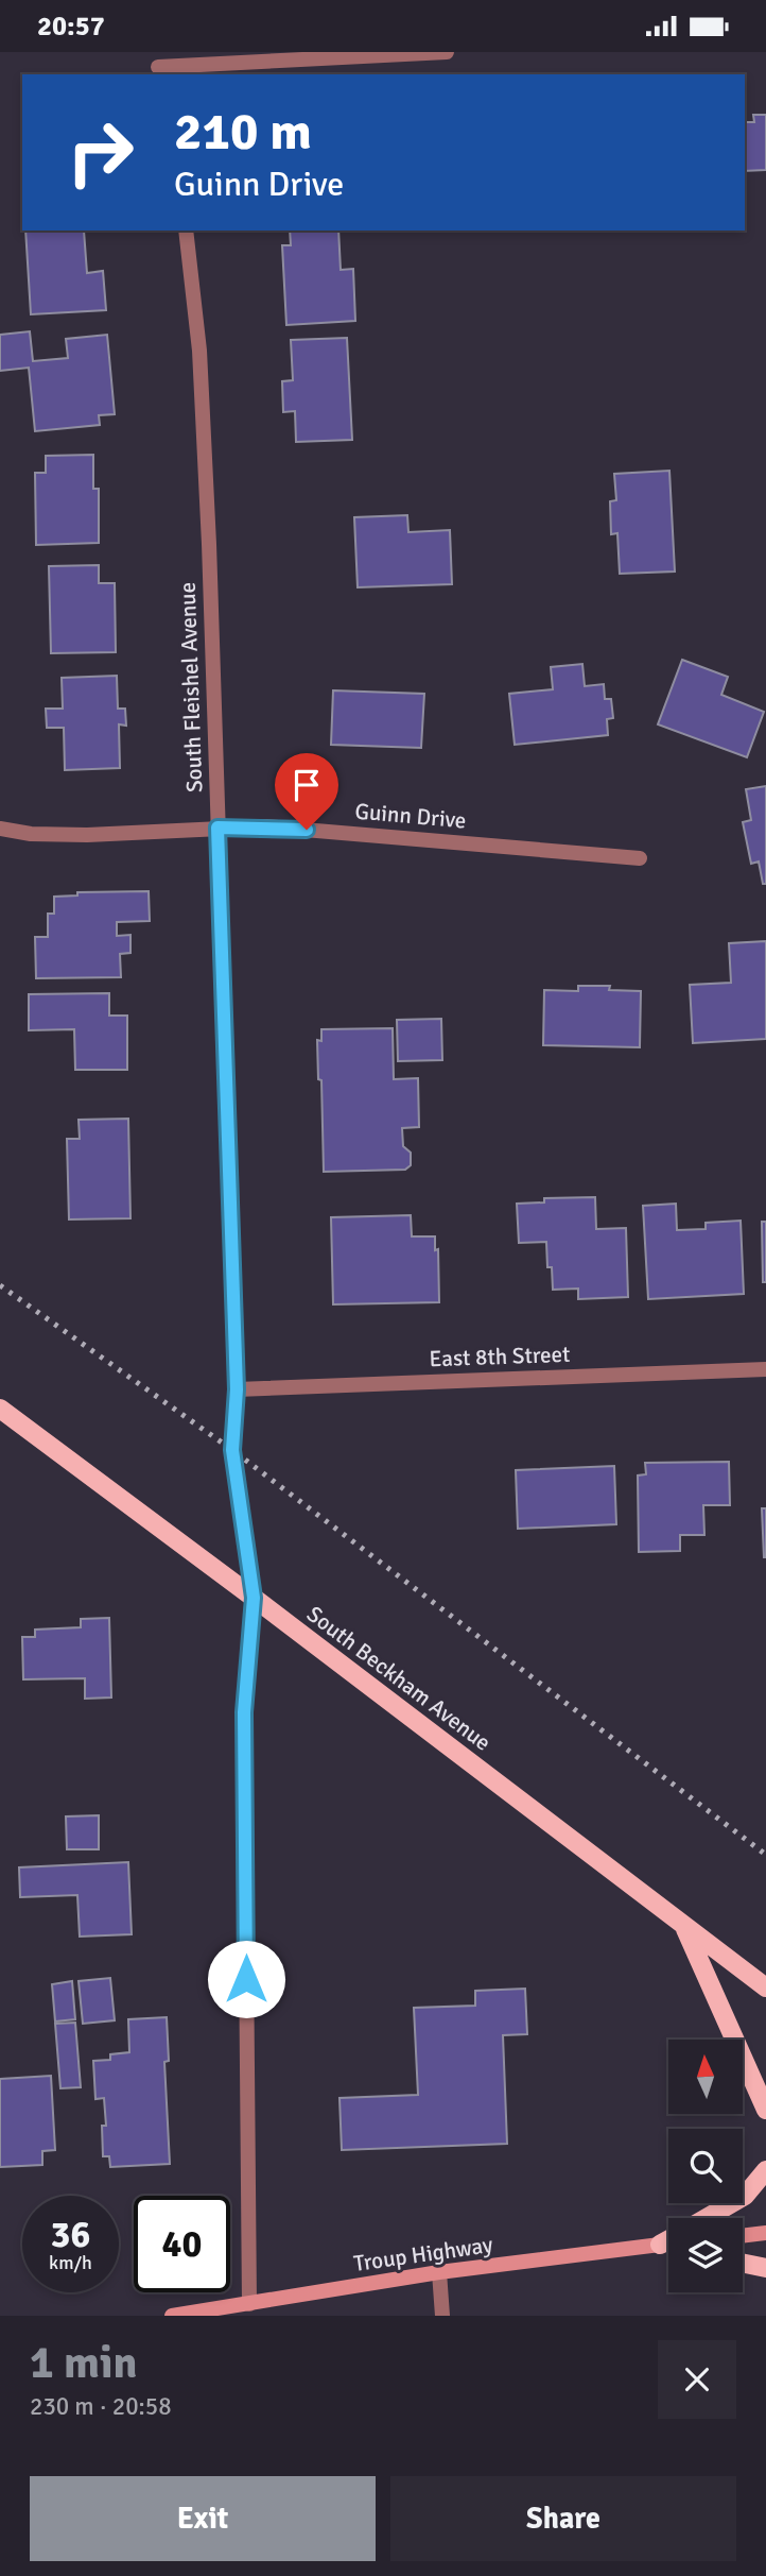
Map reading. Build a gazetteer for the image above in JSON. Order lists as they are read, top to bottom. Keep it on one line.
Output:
{"streets":{"main road":["South Beckham Avenue","Troup Highway"],"street":["South Fleishel Avenue","Guinn Drive","East 8th Street"]},"crossings":[["South Fleishel Avenue","Guinn Drive"],["South Fleishel Avenue","East 8th Street"],["South Fleishel Avenue","South Beckham Avenue"],["South Fleishel Avenue","Troup Highway"]],"north":"top","page":{"status":"20:57","turn":["210 m","Guinn Drive"],"speed":"36 km/h","limit":"40","heading":["1 min","230 m · 20:58"],"buttons":["Exit","Share"]}}
